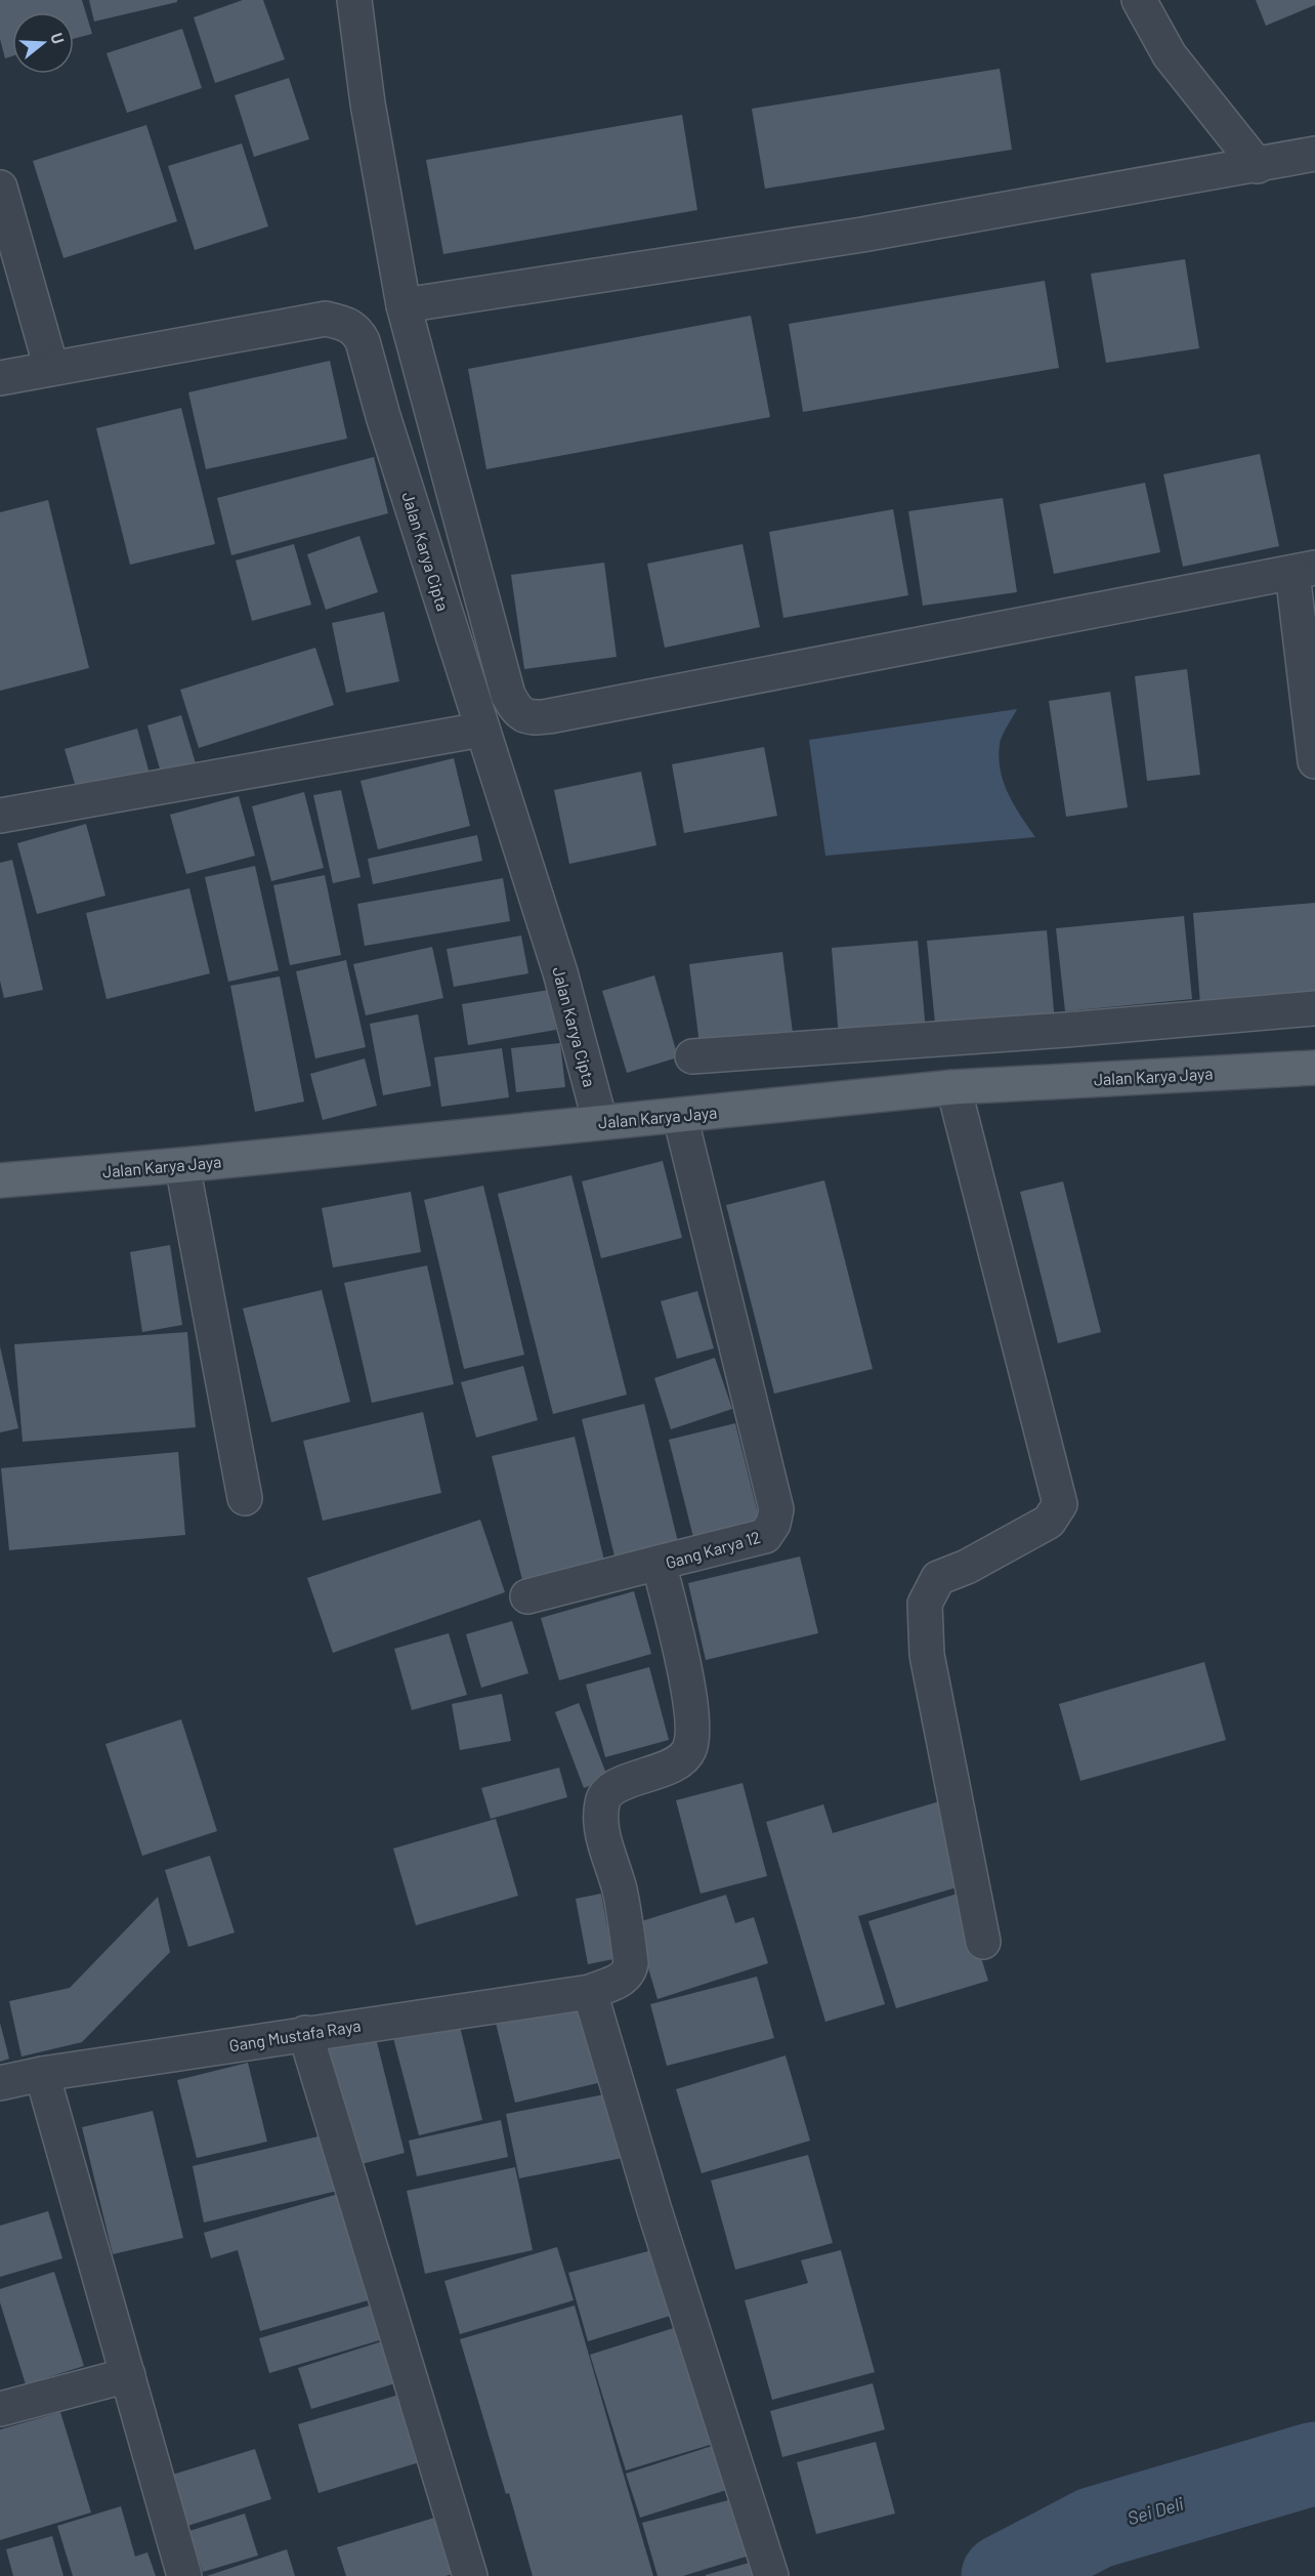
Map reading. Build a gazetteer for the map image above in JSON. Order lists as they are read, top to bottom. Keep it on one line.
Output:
{"streets":{"main road":["Jalan Karya Jaya"],"street":["Jalan Karya Cipta","Gang Karya 12","Gang Mustafa Raya"]},"crossings":[["Jalan Karya Cipta","Jalan Karya Jaya"],["Jalan Karya Jaya","Gang Karya 12"],["Gang Karya 12","Gang Mustafa Raya"]],"water":["Sei Deli"],"north":"right"}
